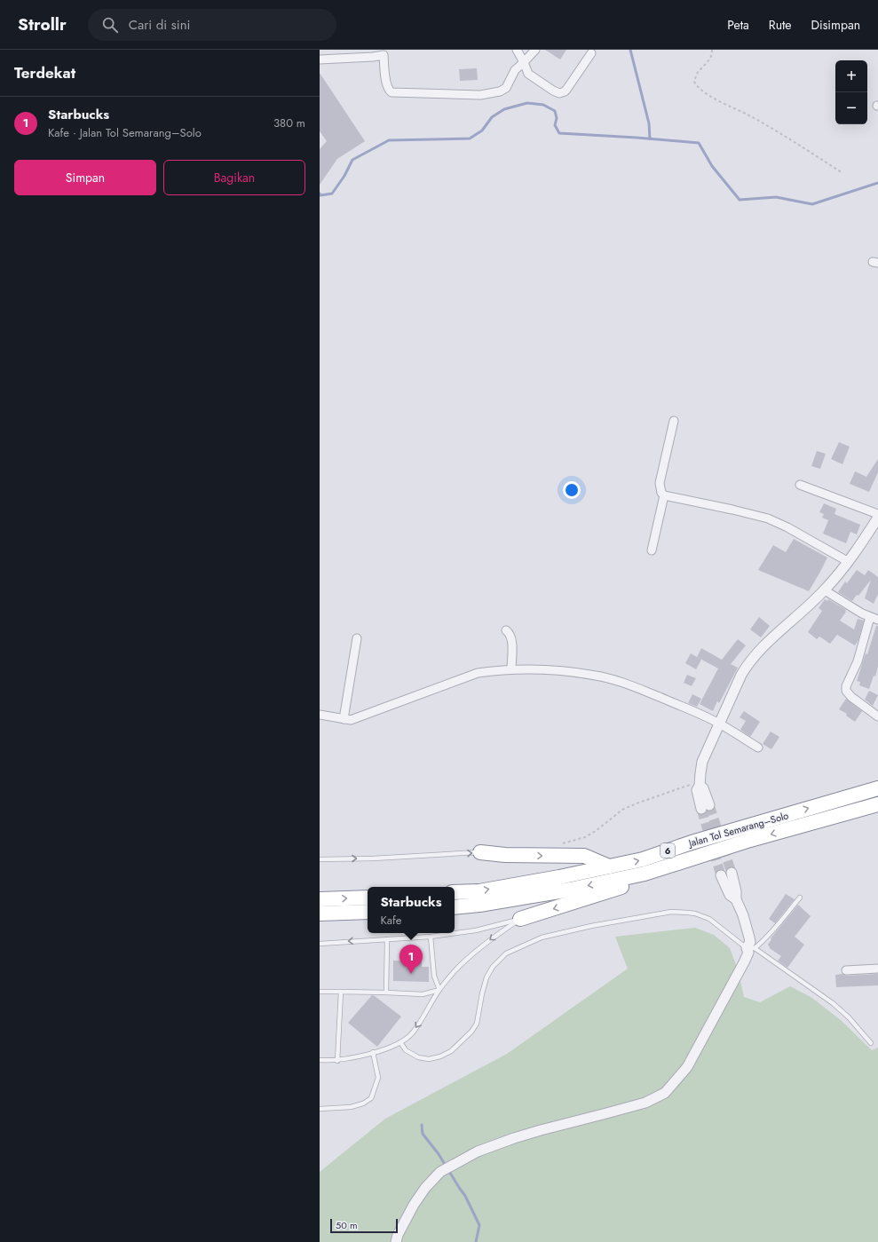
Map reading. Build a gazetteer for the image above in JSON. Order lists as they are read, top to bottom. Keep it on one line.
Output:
{"streets":{"highway":["Jalan Tol Semarang–Solo","6"]},"scale_bar":"50 m","page":{"header":"Strollr","search":"Cari di sini","nav":["Peta","Rute","Disimpan"],"heading":"Terdekat","map_buttons":["+","−"],"list":[{"mark":"1","name":"Starbucks","note":"Kafe · Jalan Tol Semarang–Solo","value":"380 m"}],"buttons":["Simpan","Bagikan"],"popup":["Starbucks","Kafe"],"pins":"1","scale":"50 m"}}
